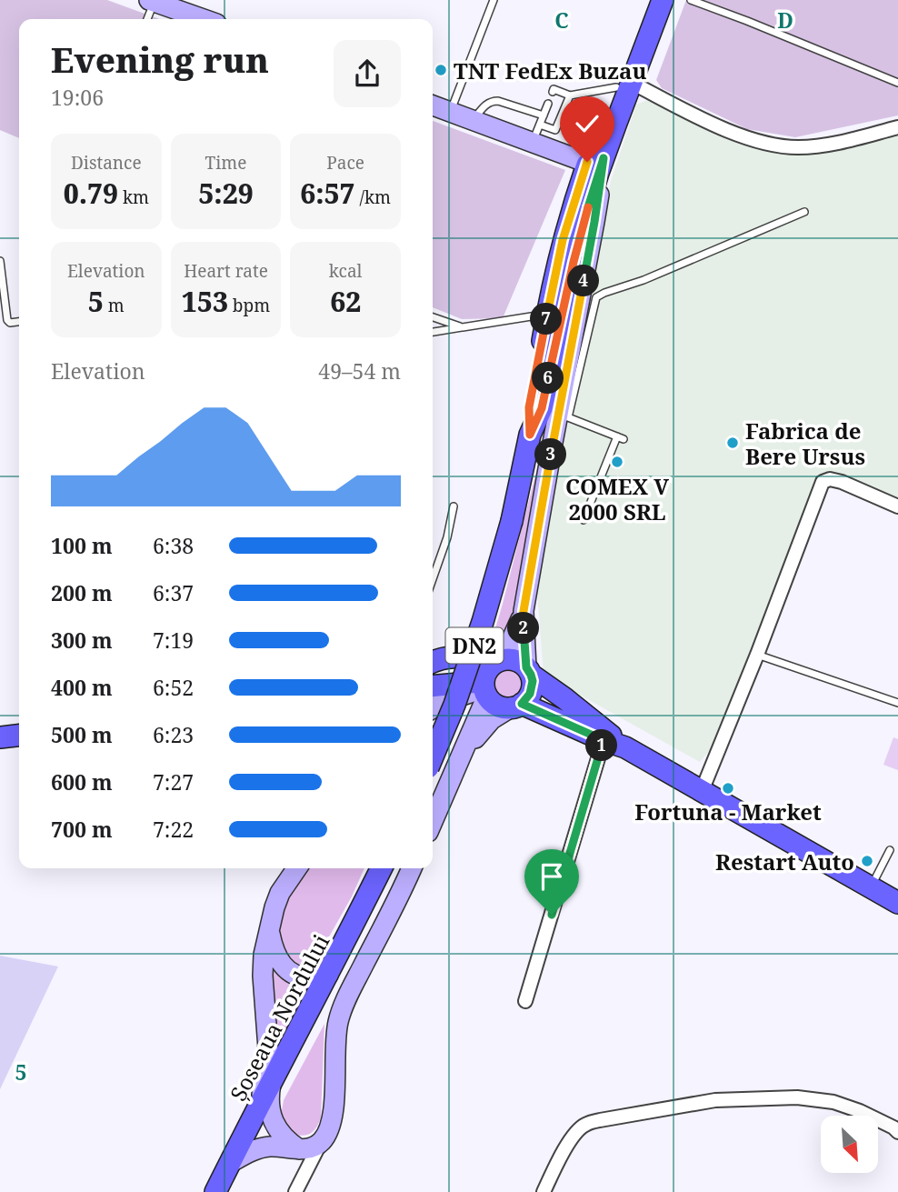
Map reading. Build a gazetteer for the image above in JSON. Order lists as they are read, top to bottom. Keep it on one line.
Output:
{"streets":{"main road":["DN2","Șoseaua Nordului"]},"places":["TNT FedEx Buzau","Fabrica de Bere Ursus","COMEX V 2000 SRL","Fortuna - Market","Restart Auto"],"north":"bottom right","page":{"heading":["Evening run","19:06"],"stats":[["Distance","0.79 km"],["Time","5:29"],["Pace","6:57 /km"],["Elevation","5 m"],["Heart rate","153 bpm"],["kcal","62"]],"pins":["4","7","6","3","2","1"],"chart":["Elevation","49–54 m"],"list":[{"name":"100 m","note":"6:38"},{"name":"200 m","note":"6:37"},{"name":"300 m","note":"7:19"},{"name":"400 m","note":"6:52"},{"name":"500 m","note":"6:23"},{"name":"600 m","note":"7:27"},{"name":"700 m","note":"7:22"}]},"grid":{"columns":["C","D"],"rows":["5"]}}
